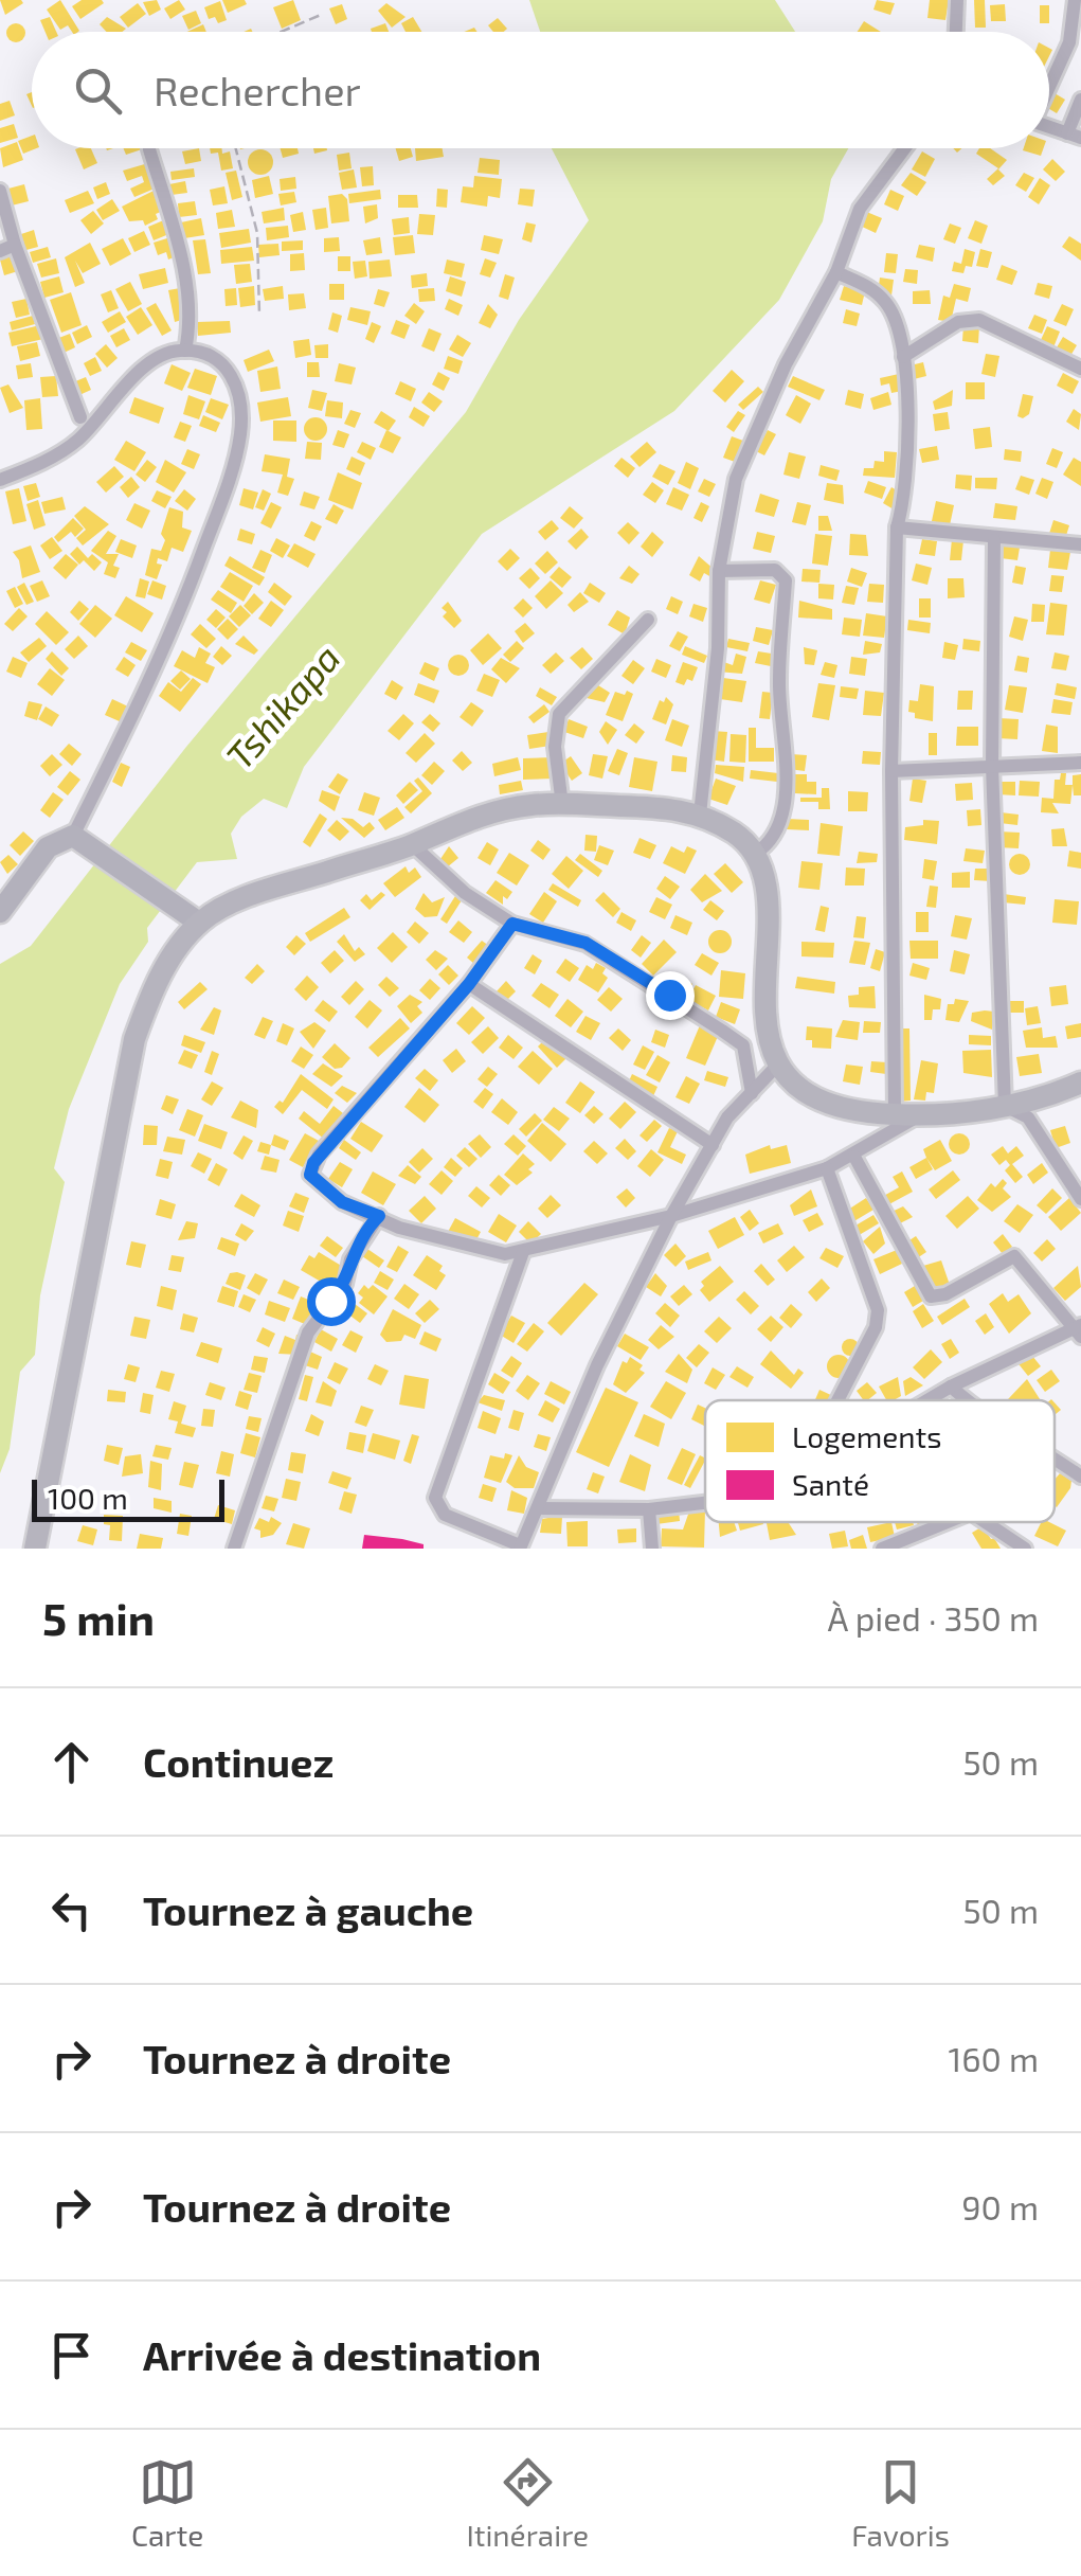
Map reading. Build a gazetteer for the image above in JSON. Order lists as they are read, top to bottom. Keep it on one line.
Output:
{"water":["Tshikapa"],"legend":["Logements","Santé"],"scale_bar":"100 m","page":{"search":"Rechercher","scale":"100 m","heading":["5 min","À pied · 350 m"],"list":[["Continuez","50 m"],["Tournez à gauche","50 m"],["Tournez à droite","160 m"],["Tournez à droite","90 m"],"Arrivée à destination"],"nav":["Carte","Itinéraire","Favoris"]}}
